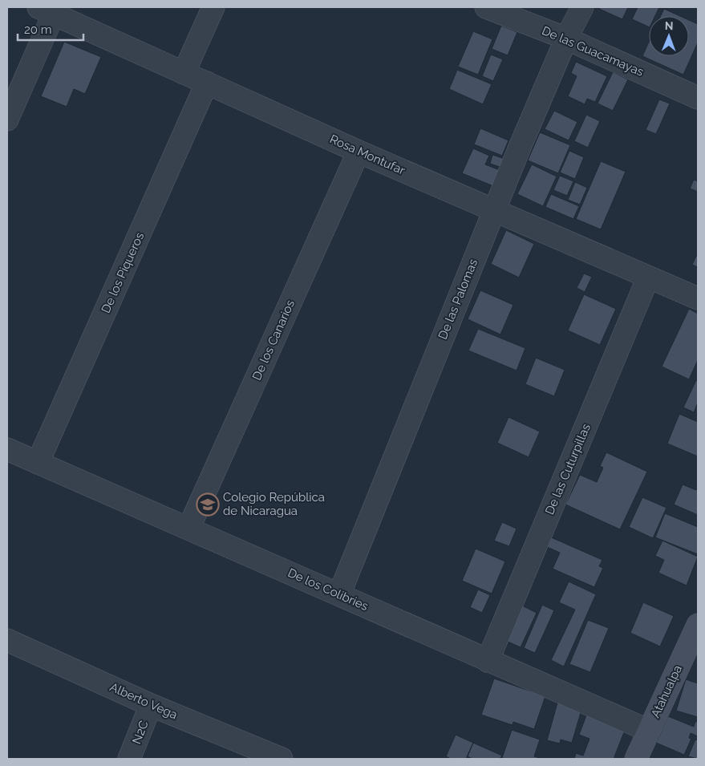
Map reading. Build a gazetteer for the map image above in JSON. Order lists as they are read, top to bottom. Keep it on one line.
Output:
{"streets":{"street":["De las Guacamayas","Rosa Montufar","De los Piqueros","De las Palomas","De los Canarios","De las Cuturpillas","De los Colibries","Atahualpa","Alberto Vega","N2C"]},"crossings":[["De las Guacamayas","De las Palomas"],["Rosa Montufar","De los Piqueros"],["Rosa Montufar","De las Palomas"],["Rosa Montufar","De los Canarios"],["Rosa Montufar","De las Cuturpillas"],["De los Piqueros","De los Colibries"],["De las Palomas","De los Colibries"],["De los Canarios","De los Colibries"],["De las Cuturpillas","De los Colibries"],["De los Colibries","Atahualpa"],["Alberto Vega","N2C"]],"places":{"school or university":["Colegio República de Nicaragua"]},"scale_bar":"20 m","north":"top"}
